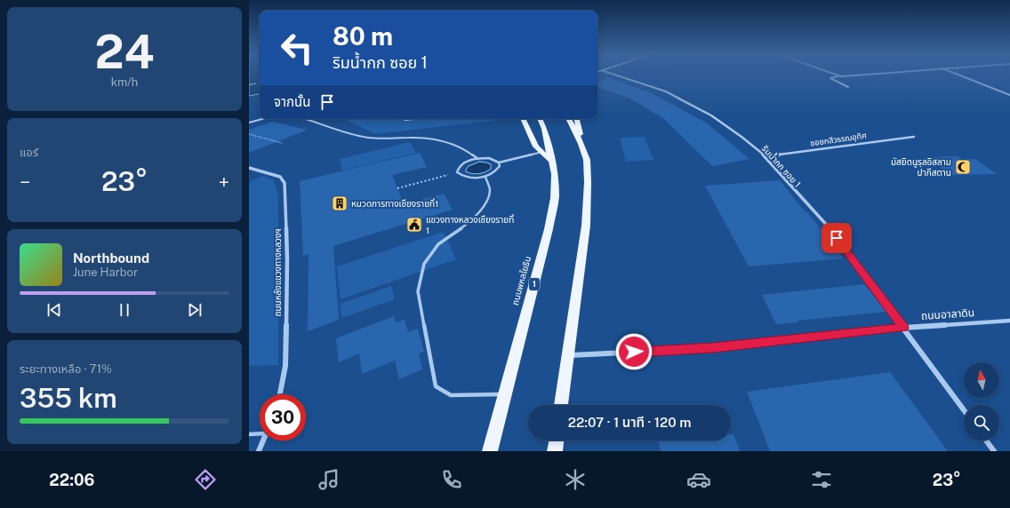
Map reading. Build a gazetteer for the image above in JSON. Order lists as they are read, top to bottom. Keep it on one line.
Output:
{"streets":{"main road":["ถนนพหลโยธิน","1"],"street":["ซอยกสิวรรณอุทิศ","ริมน้ำกก ซอย 1","ถนนหลังแขวงทางหลวงฯ","ถนนอาลาดิน"]},"crossings":[["ซอยกสิวรรณอุทิศ","ริมน้ำกก ซอย 1"],["ริมน้ำกก ซอย 1","ถนนอาลาดิน"]],"places":{"mosque":["มัสยิดนูรุลอิสลาม ปากีสตาน"],"building":["หมวดการทางเชียงรายที่1"],"public building":["แขวงทางหลวงเชียงรายที่ 1"]},"north":"top","page":{"tile":[["24","km/h"],"แอร์",["ระยะทางเหลือ · 71%","355 km"]],"turn":["80 m","ริมน้ำกก ซอย 1"],"then":"จากนั้น","heat":["−","23°","+"],"song":["Northbound","June Harbor"],"limit":"30","trip":"22:07 · 1 นาที · 120 m","tabs":["22:06","23°"]}}
